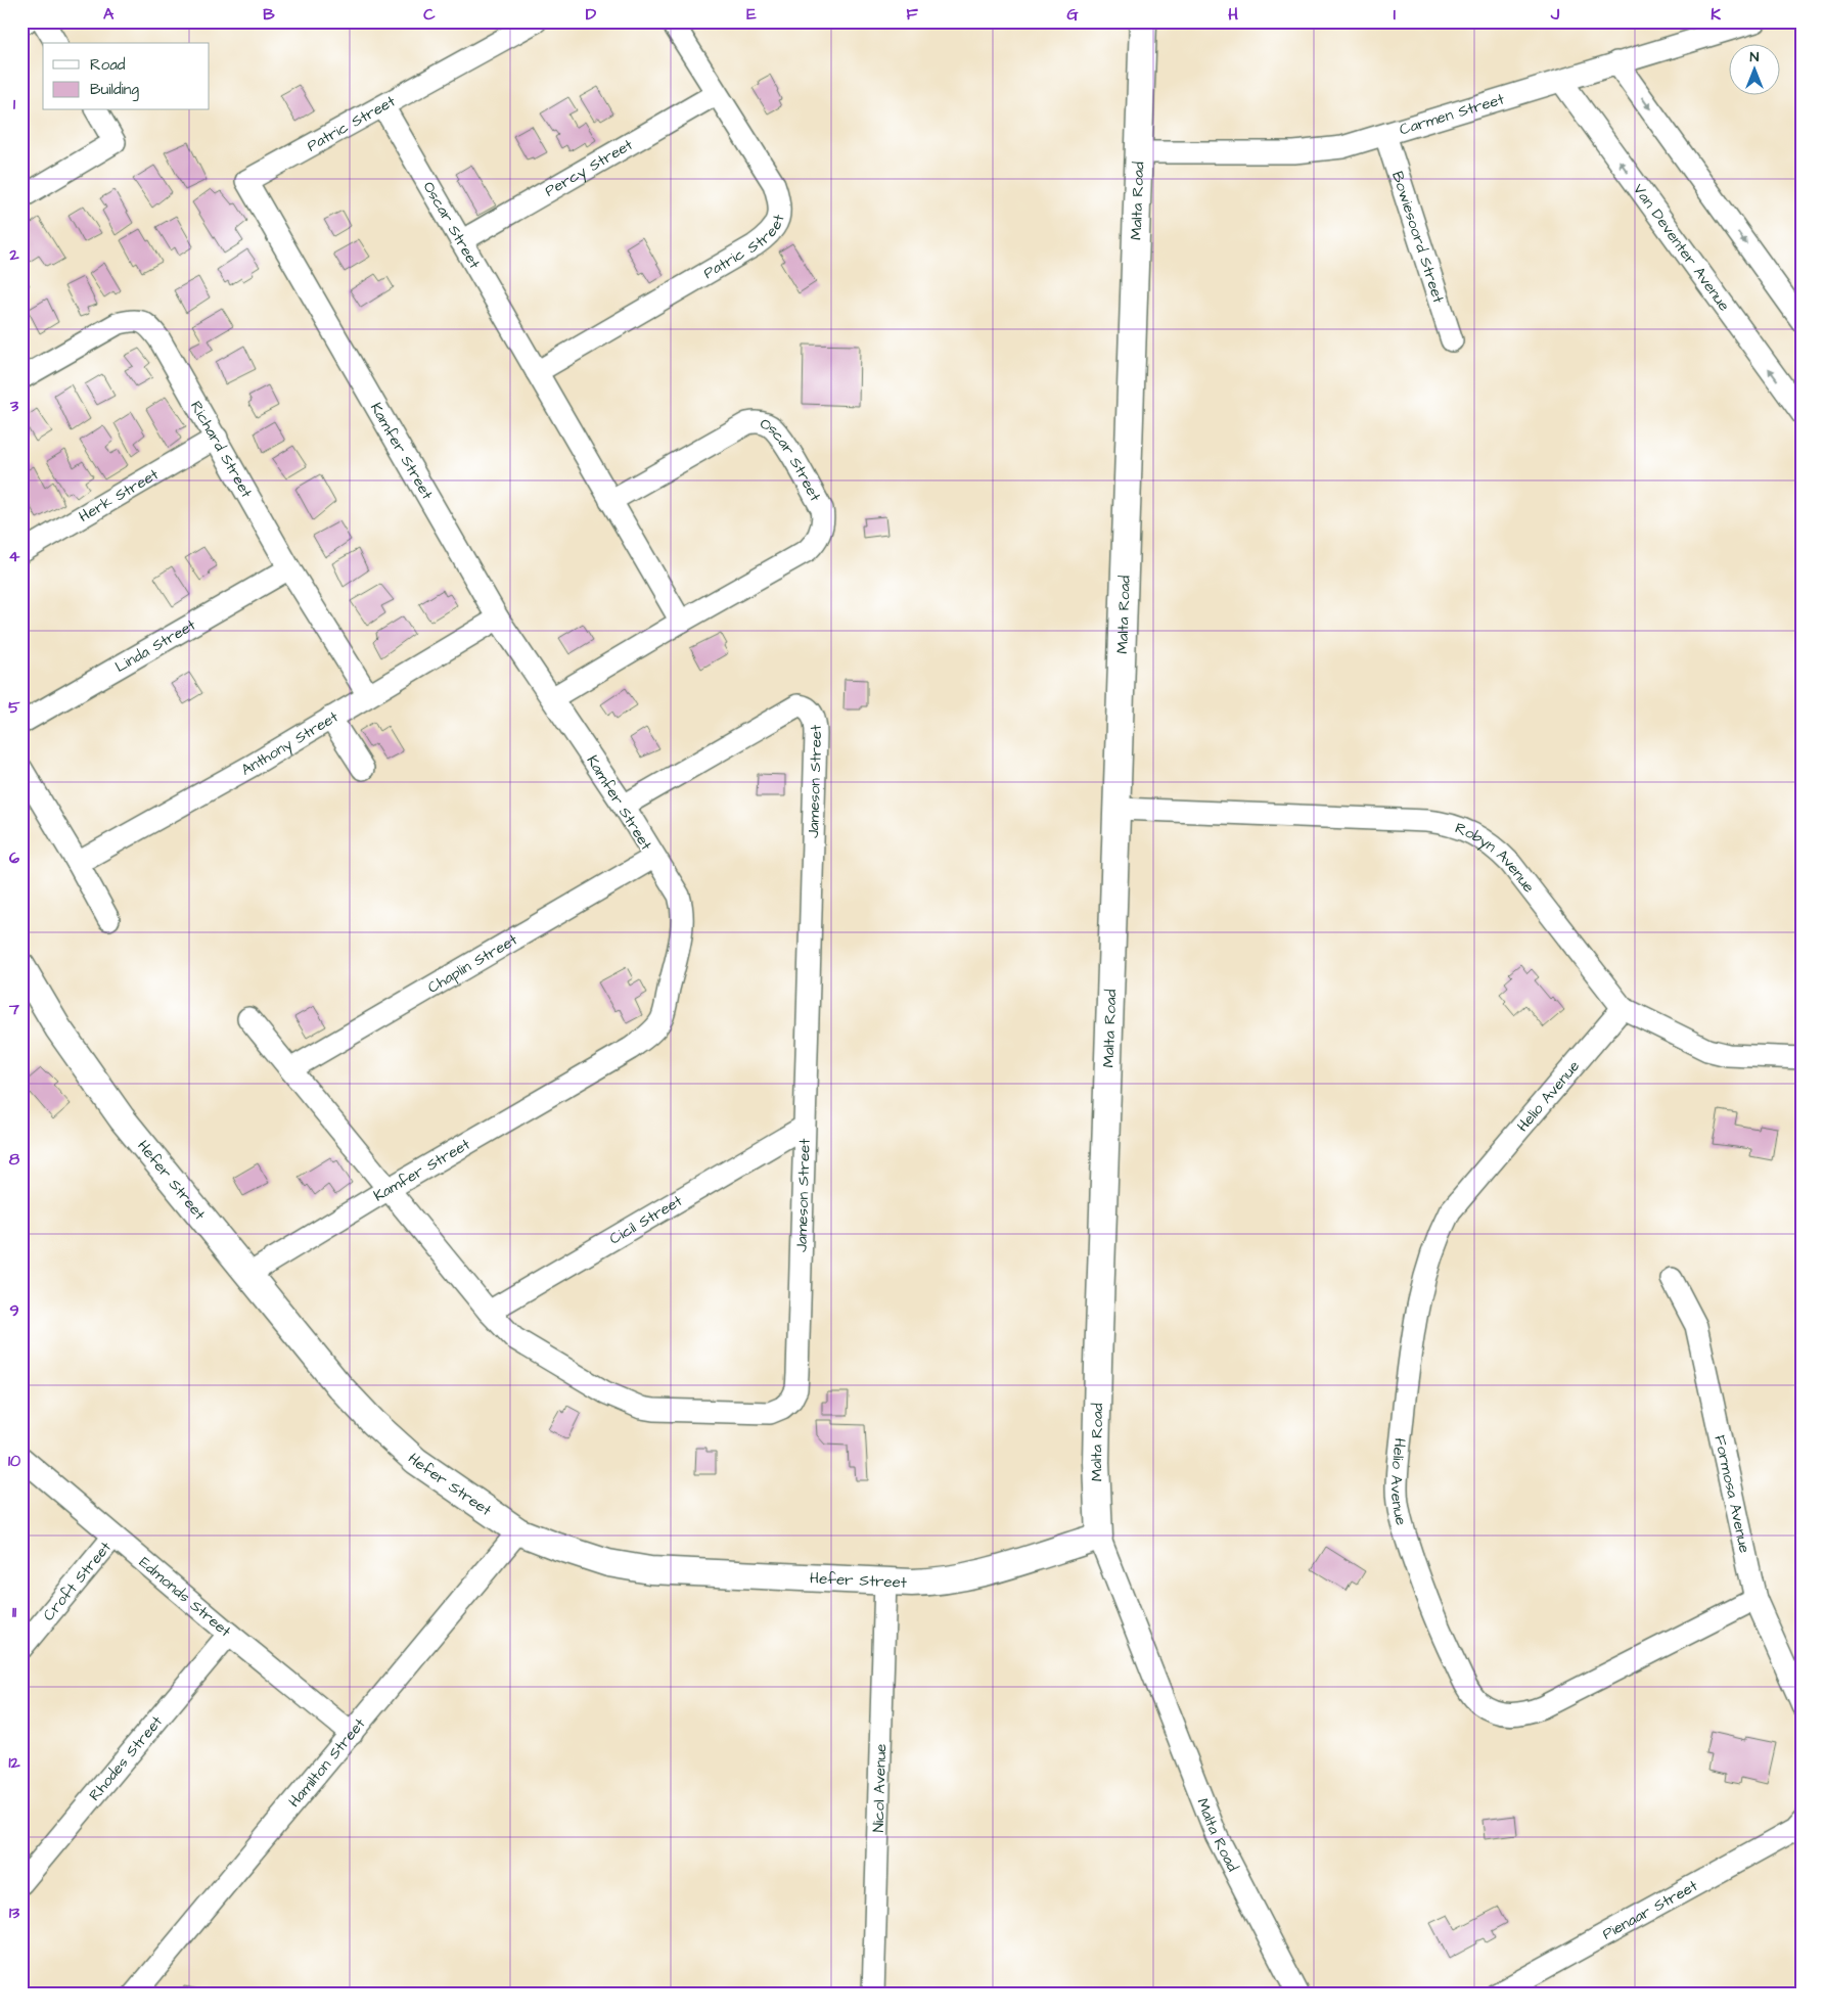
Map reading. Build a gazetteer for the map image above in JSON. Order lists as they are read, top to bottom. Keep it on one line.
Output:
{"streets":{"street":["Carmen Street","Patric Street","Percy Street","Malta Road","Oscar Street","Bowiesoord Street","Van Deventer Avenue","Richard Street","Kamfer Street","Herk Street","Linda Street","Anthony Street","Jameson Street","Robyn Avenue","Chaplin Street","Helio Avenue","Hefer Street","Cicil Street","Formosa Avenue","Croft Street","Edmonds Street","Rhodes Street","Hamilton Street","Nicol Avenue","Pienaar Street"]},"crossings":[["Carmen Street","Malta Road"],["Carmen Street","Bowiesoord Street"],["Carmen Street","Van Deventer Avenue"],["Patric Street","Percy Street"],["Patric Street","Oscar Street"],["Patric Street","Kamfer Street"],["Percy Street","Oscar Street"],["Malta Road","Robyn Avenue"],["Malta Road","Hefer Street"],["Oscar Street","Kamfer Street"],["Richard Street","Herk Street"],["Richard Street","Linda Street"],["Richard Street","Anthony Street"],["Kamfer Street","Anthony Street"],["Kamfer Street","Jameson Street"],["Kamfer Street","Chaplin Street"],["Kamfer Street","Hefer Street"],["Jameson Street","Cicil Street"],["Robyn Avenue","Helio Avenue"],["Helio Avenue","Formosa Avenue"],["Hefer Street","Hamilton Street"],["Hefer Street","Nicol Avenue"],["Croft Street","Edmonds Street"],["Edmonds Street","Rhodes Street"],["Edmonds Street","Hamilton Street"]],"legend":["Road","Building"],"north":"top","grid":{"columns":["A","B","C","D","E","F","G","H","I","J","K"],"rows":["1","2","3","4","5","6","7","8","9","10","11","12","13"]}}
